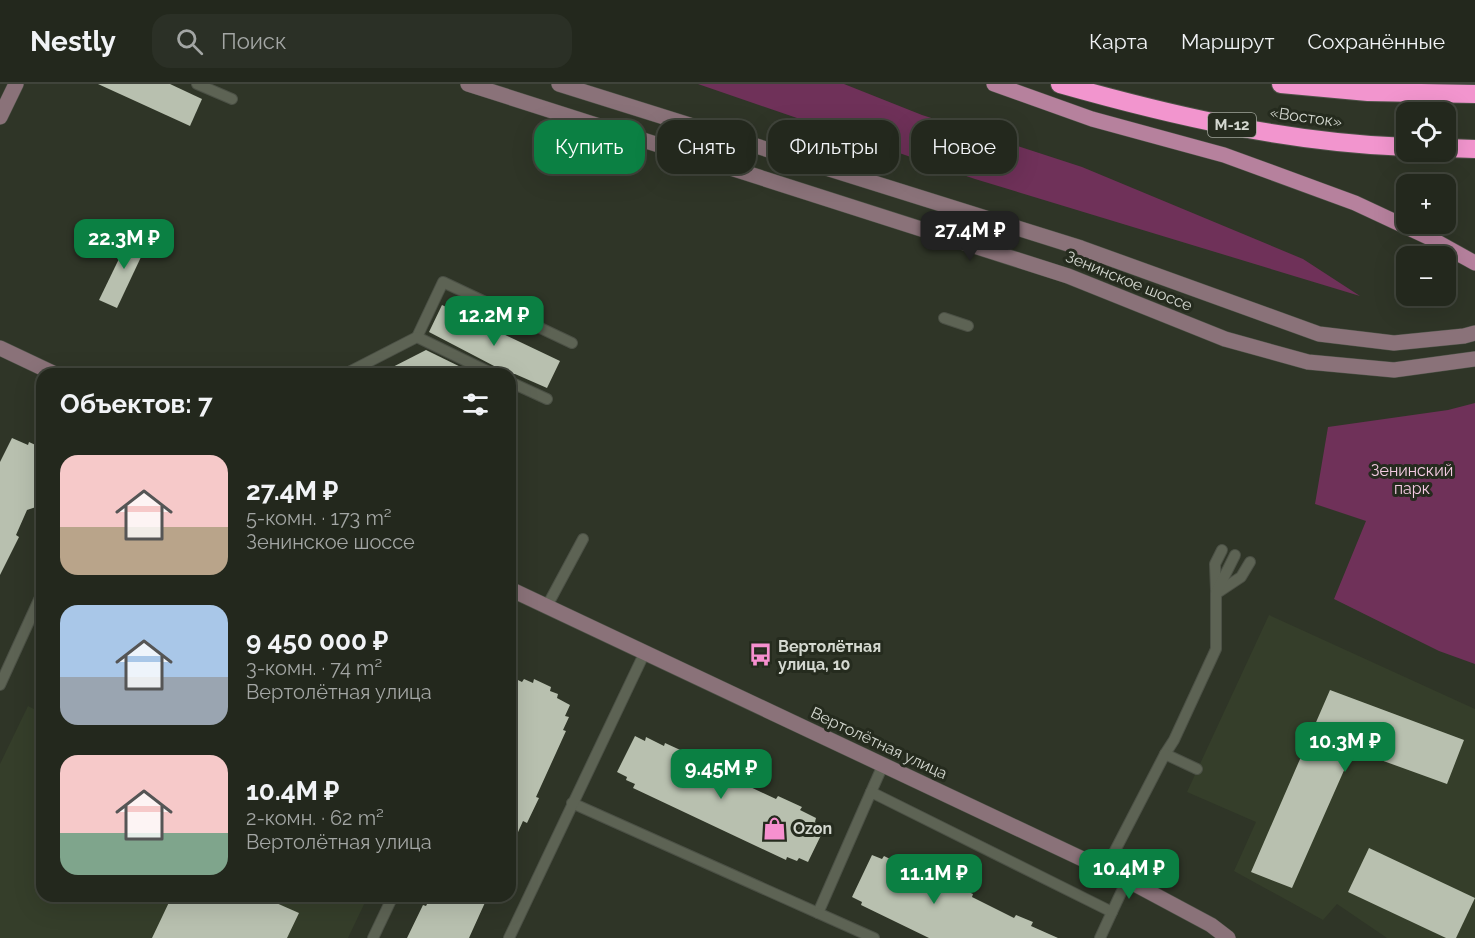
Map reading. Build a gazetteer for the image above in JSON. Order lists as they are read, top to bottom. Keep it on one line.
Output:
{"streets":{"highway":["«Восток»","М-12"],"main road":["Зенинское шоссе","Вертолётная улица"]},"parks":["Зенинский парк"],"places":{"bus stop":["Вертолётная улица, 10"],"shop":["Ozon"]},"page":{"header":"Nestly","search":"Поиск","nav":["Карта","Маршрут","Сохранённые"],"map_buttons":["+","−"],"chip":["Купить","Снять","Фильтры","Новое"],"price":["27.4M ₽","22.3M ₽","12.2M ₽","10.3M ₽","9.45M ₽","10.4M ₽","11.1M ₽"],"heading":"Объектов: 7","list":[{"name":"27.4M ₽","note":"5-комн. · 173 m² · Зенинское шоссе"},{"name":"9 450 000 ₽","note":"3-комн. · 74 m² · Вертолётная улица"},{"name":"10.4M ₽","note":"2-комн. · 62 m² · Вертолётная улица"}]}}
